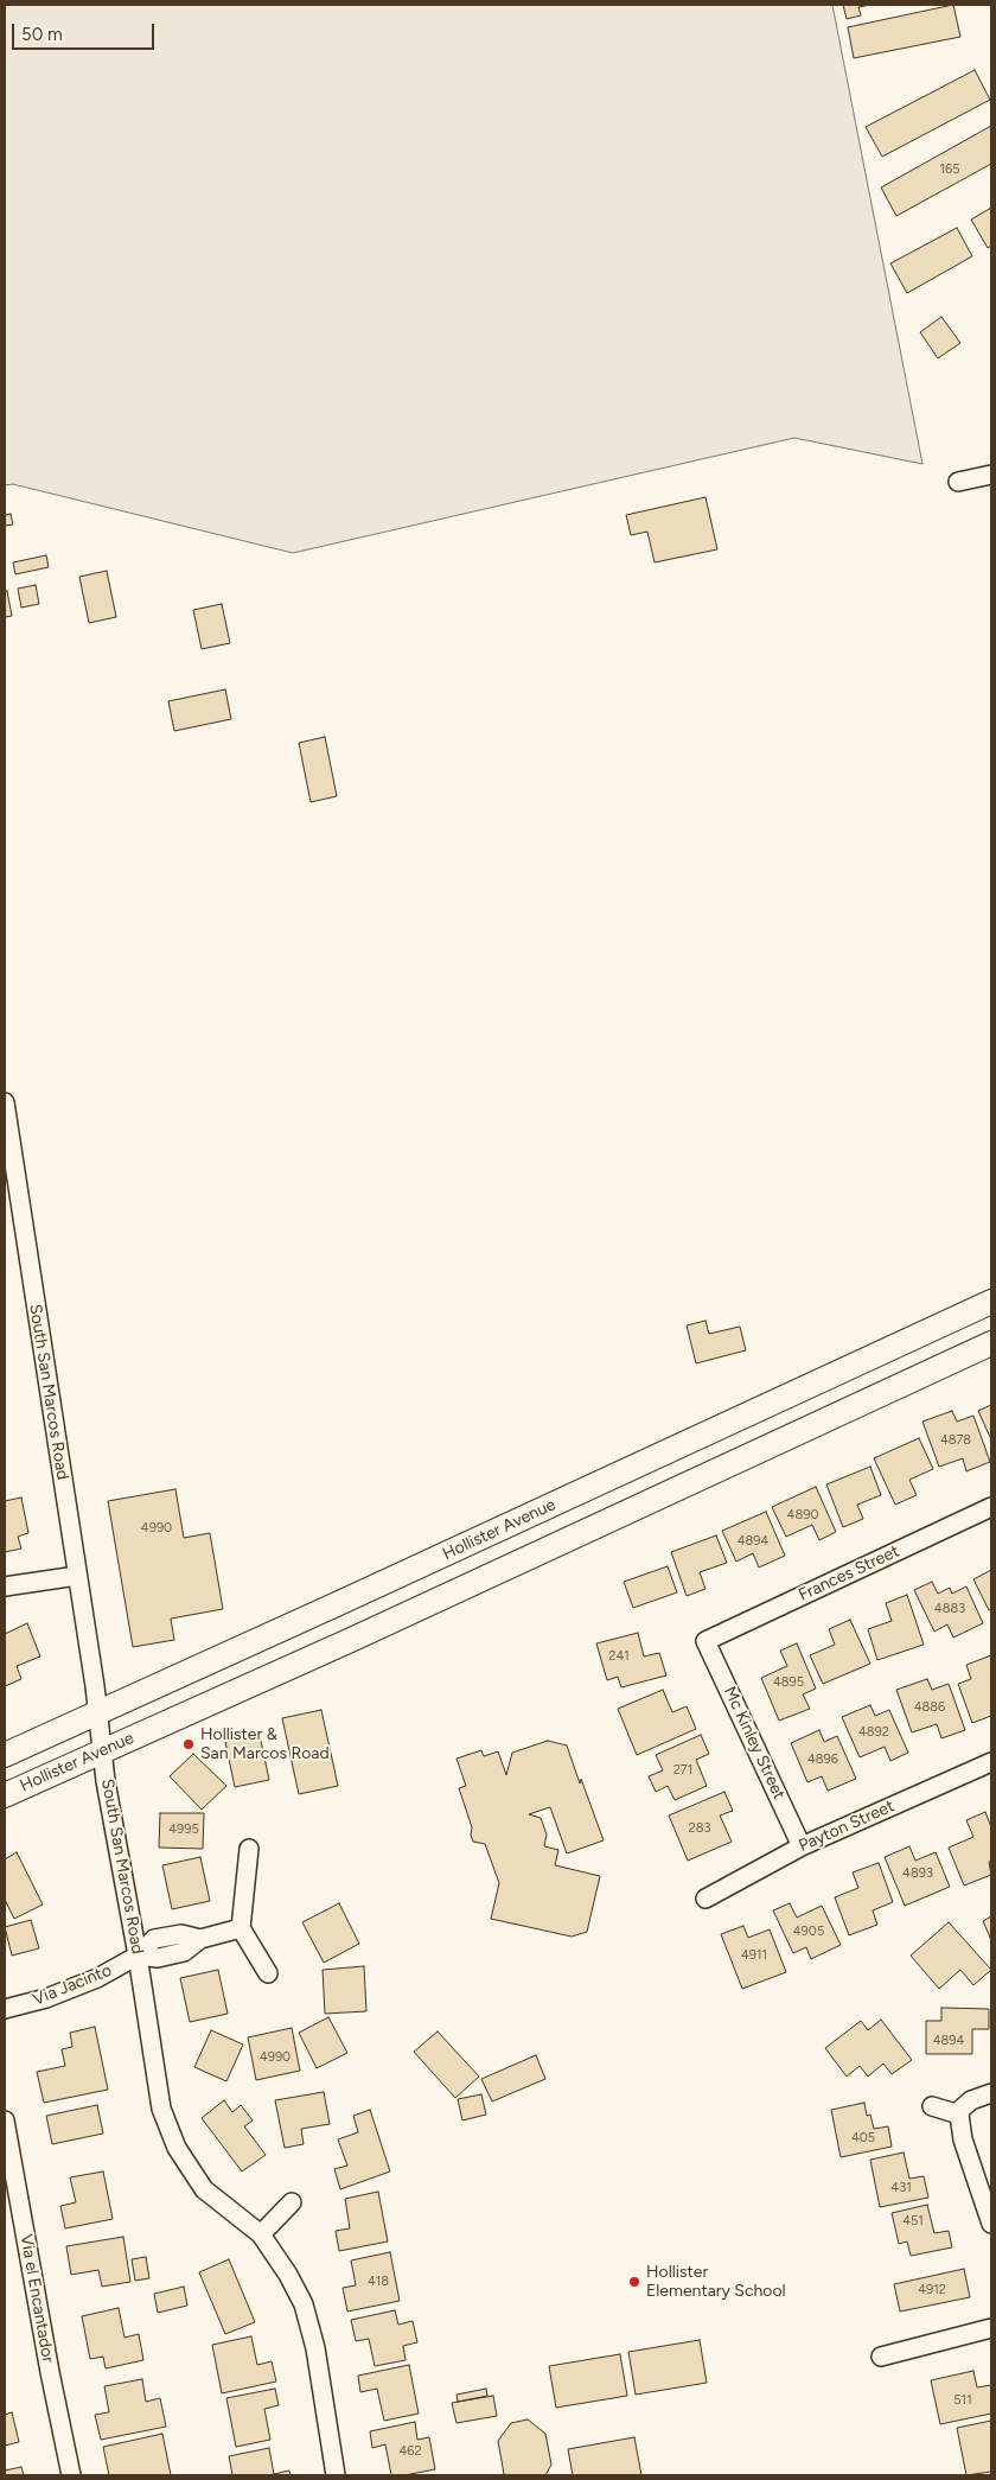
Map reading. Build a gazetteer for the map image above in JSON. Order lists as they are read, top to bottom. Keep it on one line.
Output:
{"streets":{"main road":["Hollister Avenue"],"street":["South San Marcos Road","Frances Street","Mc Kinley Street","Payton Street","Via Jacinto","Via el Encantador"]},"crossings":[["South San Marcos Road","Hollister Avenue"],["South San Marcos Road","Via Jacinto"],["Frances Street","Mc Kinley Street"],["Mc Kinley Street","Payton Street"]],"places":["Hollister & San Marcos Road","Hollister Elementary School"],"house_numbers":["165","4878","4890","4990","4894","4883","241","4895","4886","4892","4896","271","283","4995","4893","4905","4911","4894","4990","405","431","451","418","4912","511","462"],"scale_bar":"50 m"}
